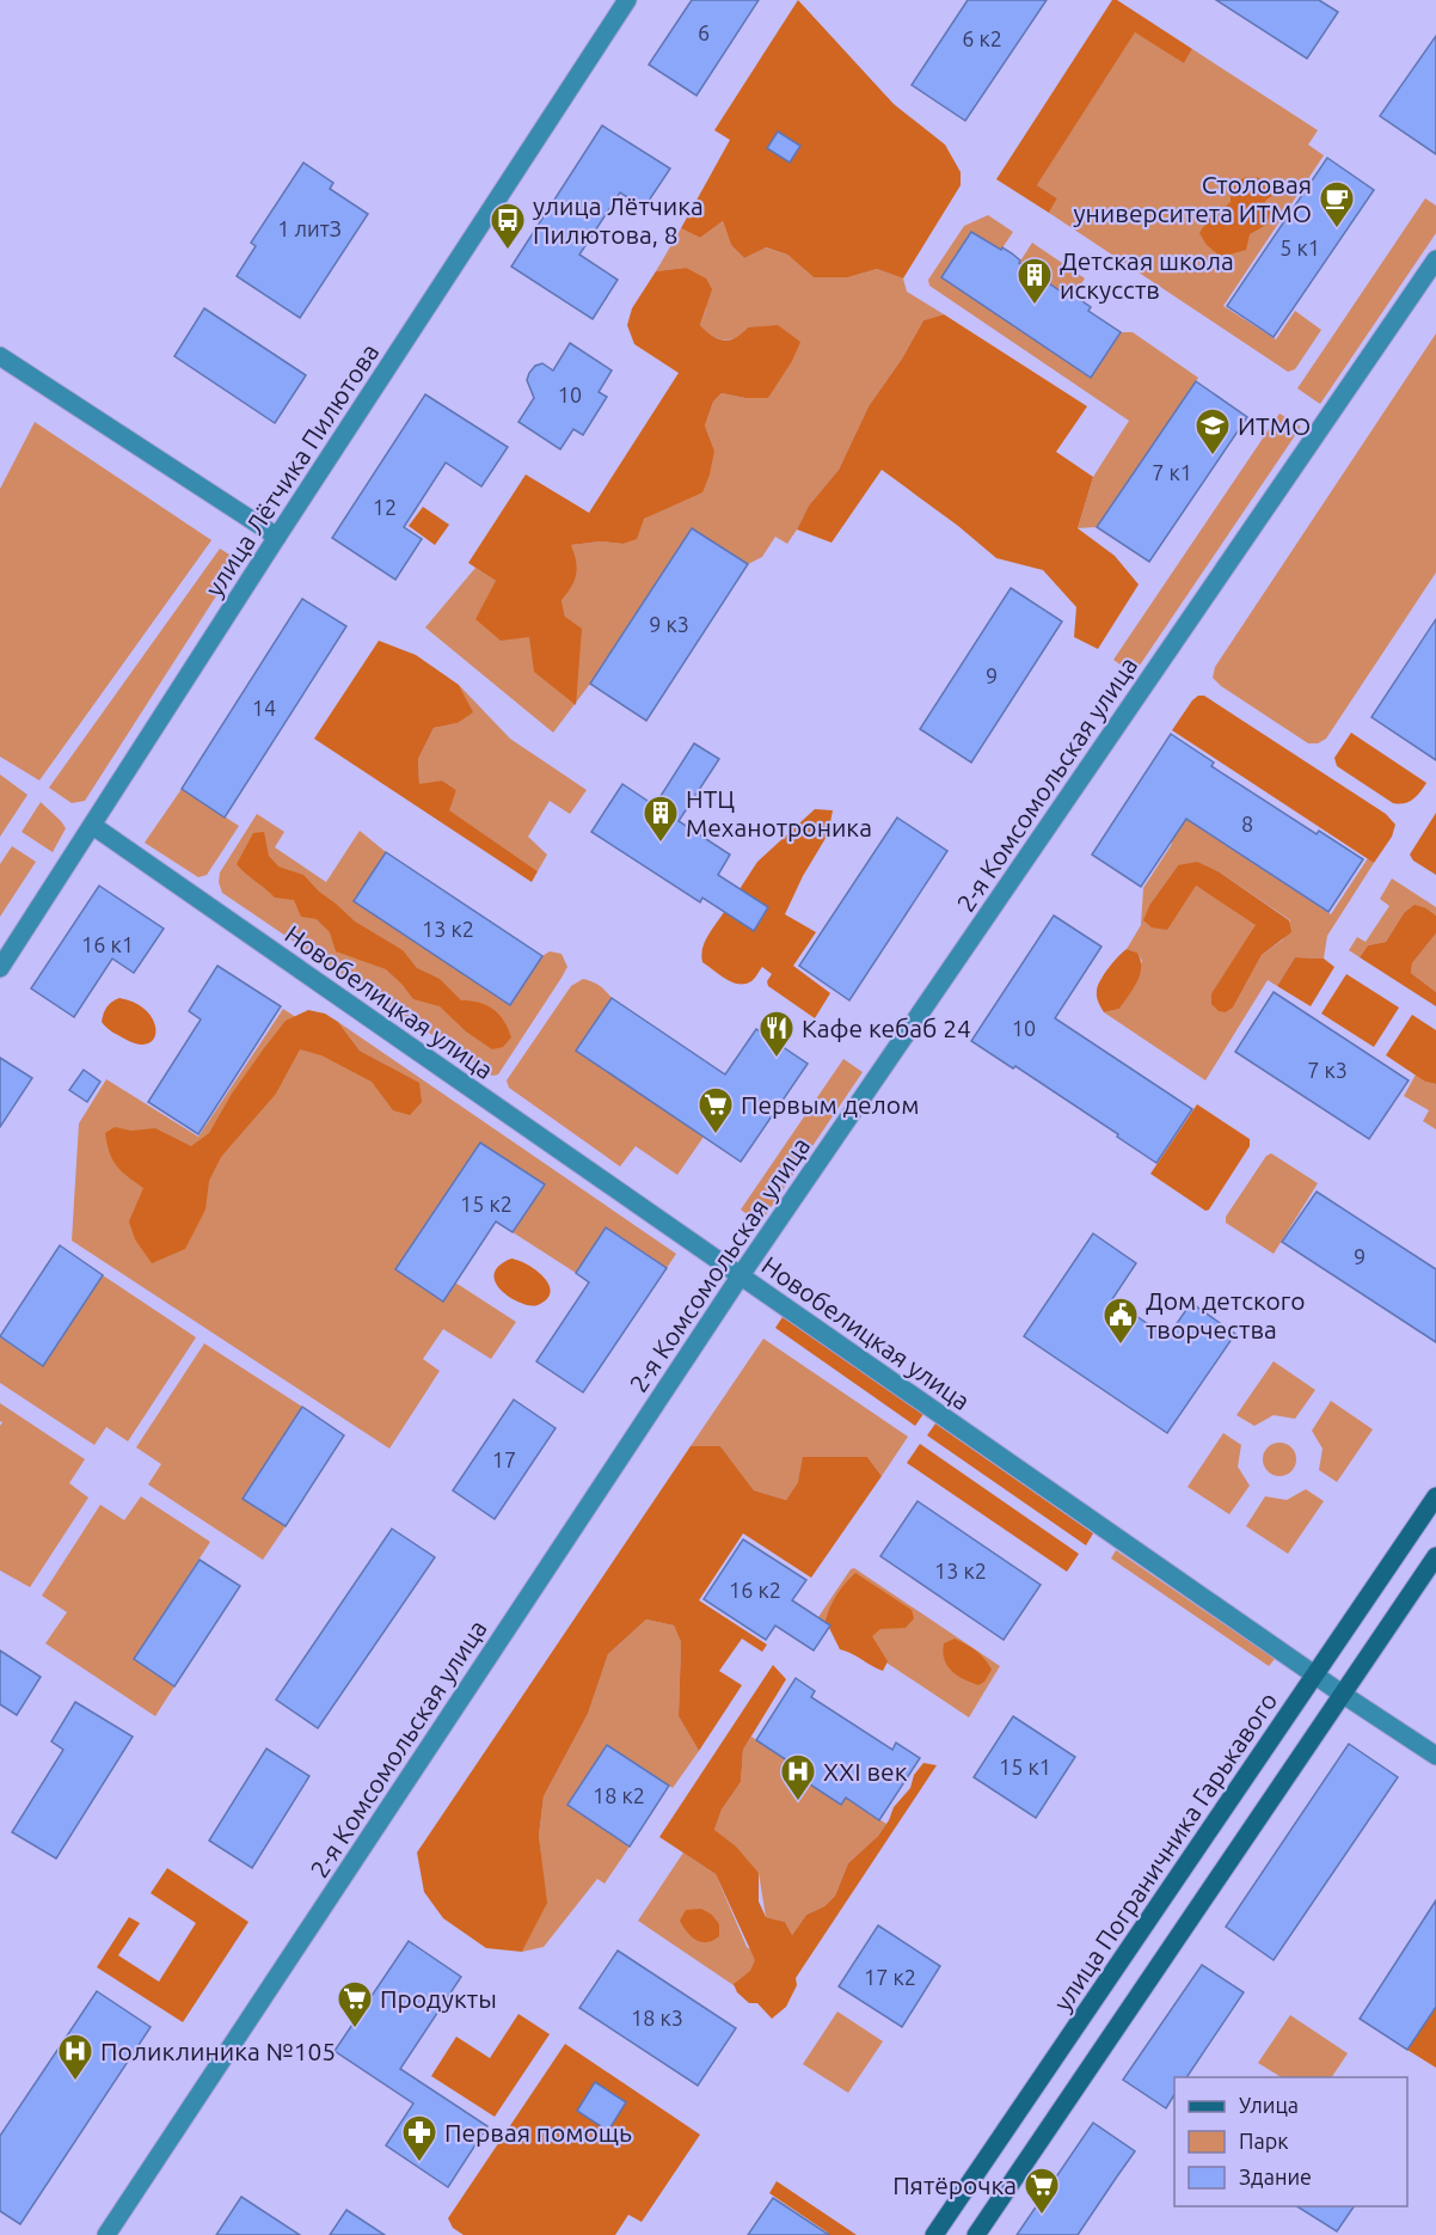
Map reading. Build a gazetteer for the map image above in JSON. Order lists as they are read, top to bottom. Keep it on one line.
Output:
{"streets":{"street":["улица Лётчика Пилютова","2-я Комсомольская улица","Новобелицкая улица","улица Пограничника Гарькавого"]},"crossings":[["улица Лётчика Пилютова","Новобелицкая улица"],["2-я Комсомольская улица","Новобелицкая улица"],["Новобелицкая улица","улица Пограничника Гарькавого"]],"places":{"cafe":["Столовая университета ИТМО"],"bus stop":["улица Лётчика Пилютова, 8"],"building":["Детская школа искусств","НТЦ Механотроника"],"school or university":["ИТМО"],"restaurant":["Кафе кебаб 24"],"supermarket":["Первым делом","Продукты","Пятёрочка"],"public building":["Дом детского творчества"],"hospital":["XXI век","Поликлиника №105"],"pharmacy":["Первая помощь"]},"house_numbers":["6","6 к2","1 литЗ","5 к1","10","7 к1","12","9 к3","9","14","8","13 к2","16 к1","10","7 к3","15 к2","9","17","13 к2","16 к2","15 к1","18 к2","17 к2","18 к3"],"legend":["Улица","Парк","Здание"]}
